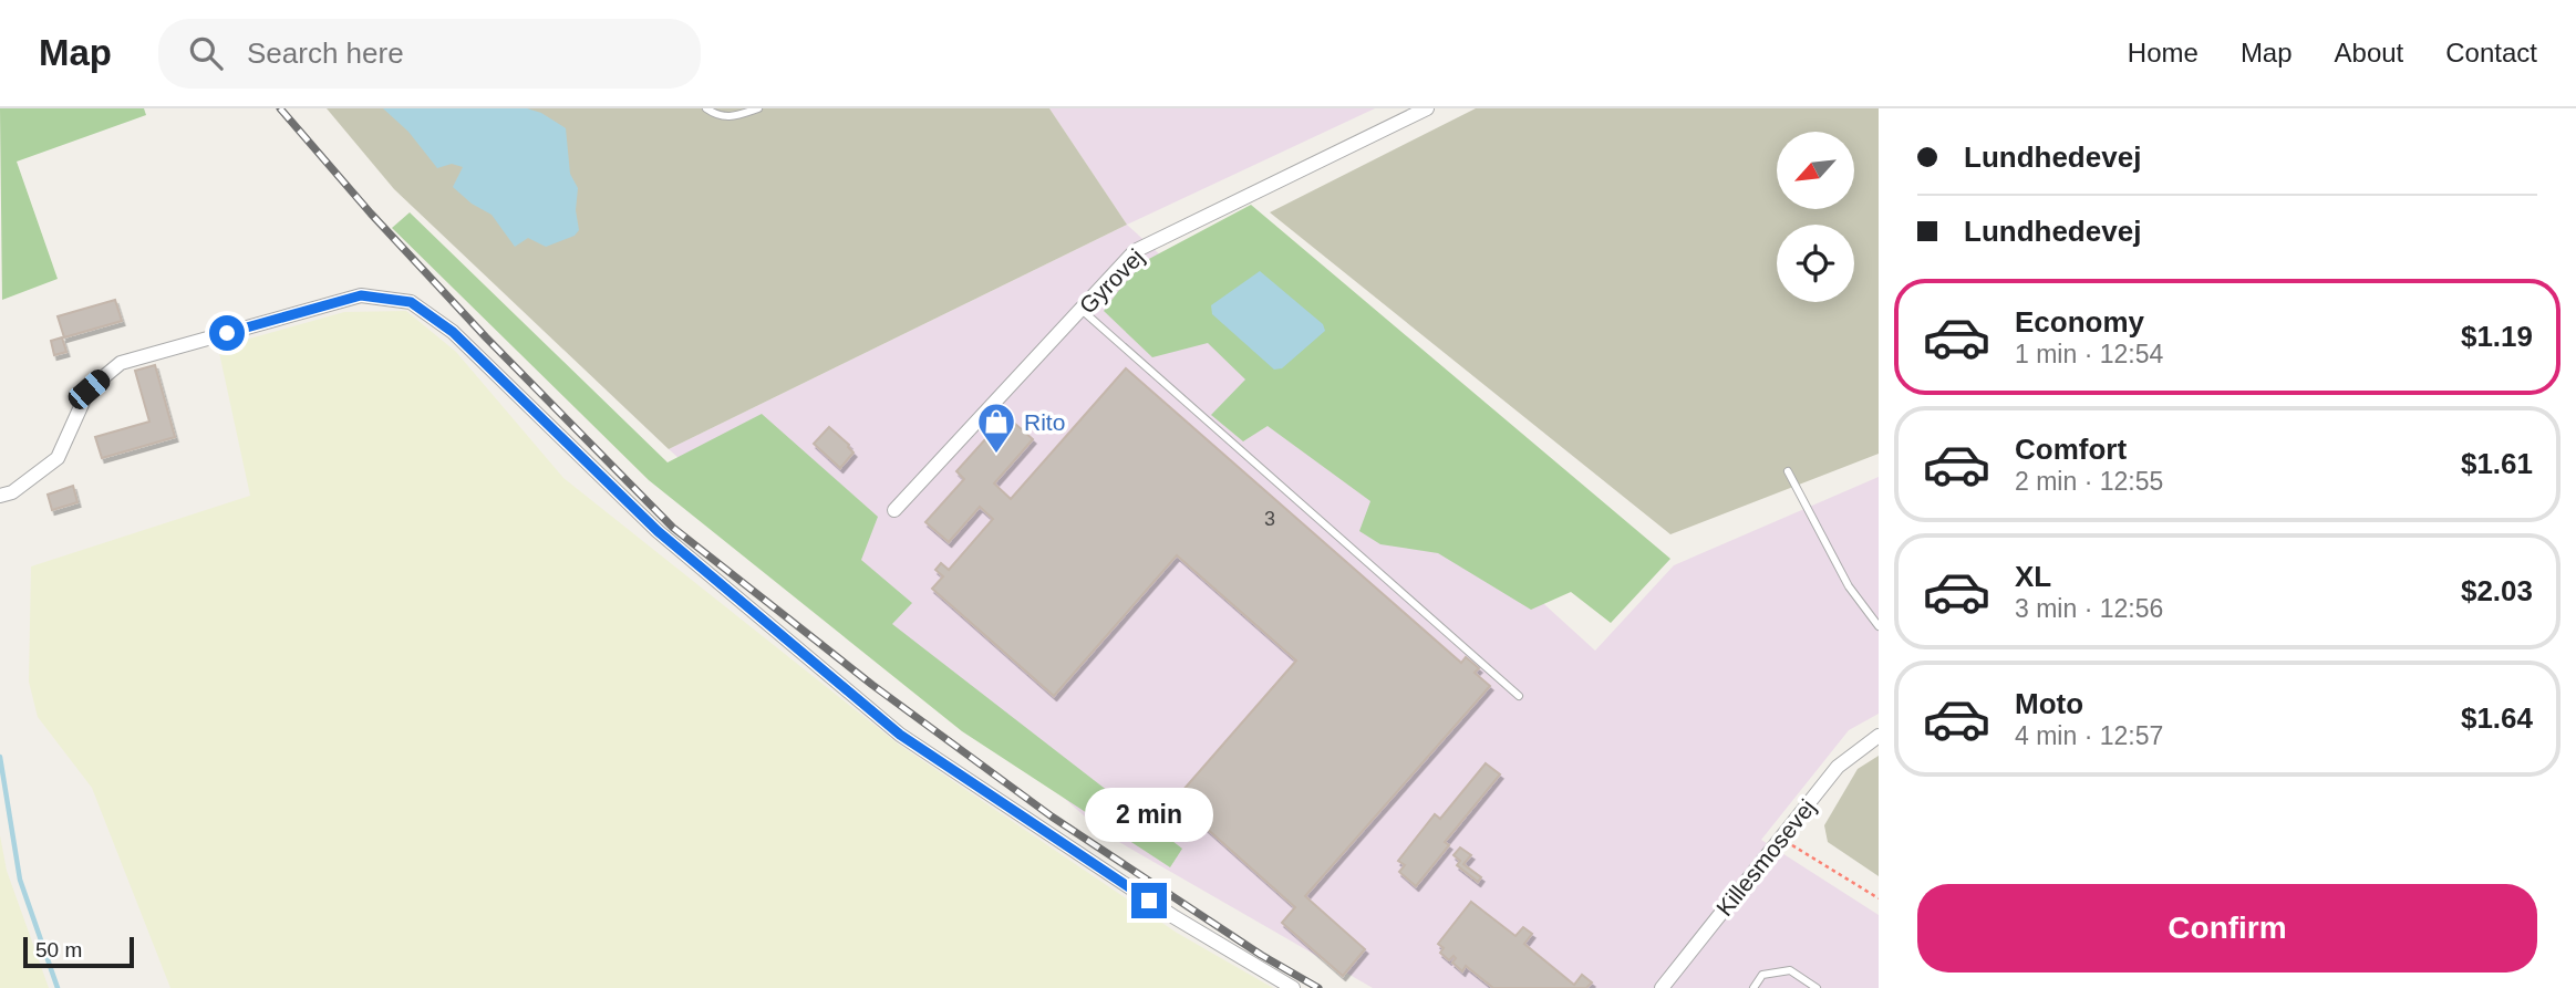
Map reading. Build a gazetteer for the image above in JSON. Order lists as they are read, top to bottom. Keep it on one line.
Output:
{"streets":{"street":["Gyrovej","Killesmosevej"]},"places":{"shop":["Rito"]},"house_numbers":["3"],"scale_bar":"50 m","north":"bottom left","page":{"header":"Map","search":"Search here","nav":["Home","Map","About","Contact"],"banner":["Lundhedevej","Lundhedevej"],"list":[{"name":"Economy","note":"1 min · 12:54","value":"$1.19"},{"name":"Comfort","note":"2 min · 12:55","value":"$1.61"},{"name":"XL","note":"3 min · 12:56","value":"$2.03"},{"name":"Moto","note":"4 min · 12:57","value":"$1.64"}],"bubble":"2 min","buttons":"Confirm","scale":"50 m"}}
